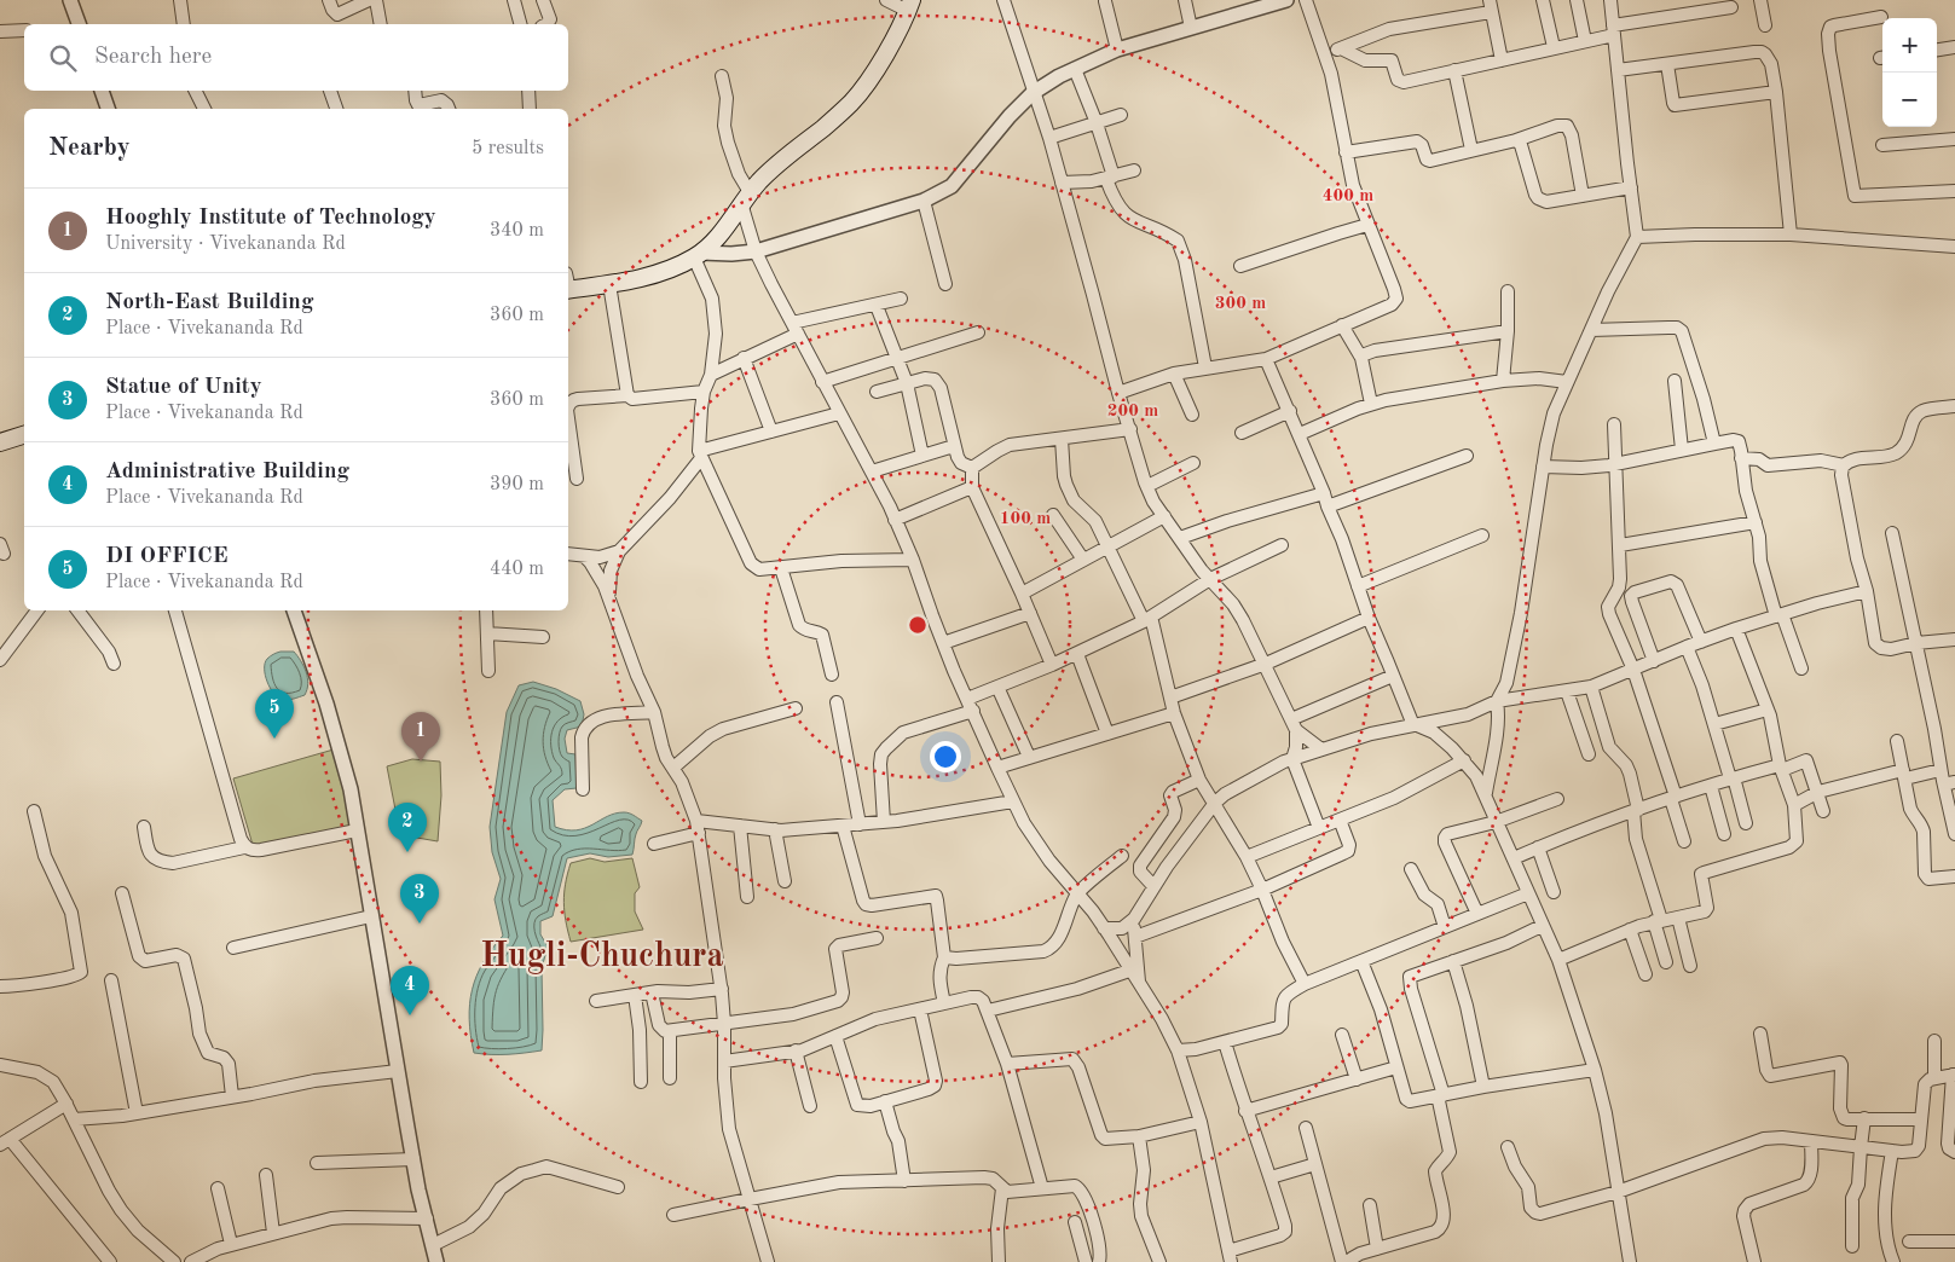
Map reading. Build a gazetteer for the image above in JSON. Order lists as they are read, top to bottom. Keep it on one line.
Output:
{"districts":["Hugli-Chuchura"],"page":{"map_buttons":["+","−"],"search":"Search here","heading":["Nearby","5 results"],"list":[{"mark":"1","name":"Hooghly Institute of Technology","note":"University · Vivekananda Rd","value":"340 m"},{"mark":"2","name":"North-East Building","note":"Place · Vivekananda Rd","value":"360 m"},{"mark":"3","name":"Statue of Unity","note":"Place · Vivekananda Rd","value":"360 m"},{"mark":"4","name":"Administrative Building","note":"Place · Vivekananda Rd","value":"390 m"},{"mark":"5","name":"DI OFFICE","note":"Place · Vivekananda Rd","value":"440 m"}],"pins":["5","1","2","3","4"]},"rings":["400 m","300 m","200 m","100 m"]}
